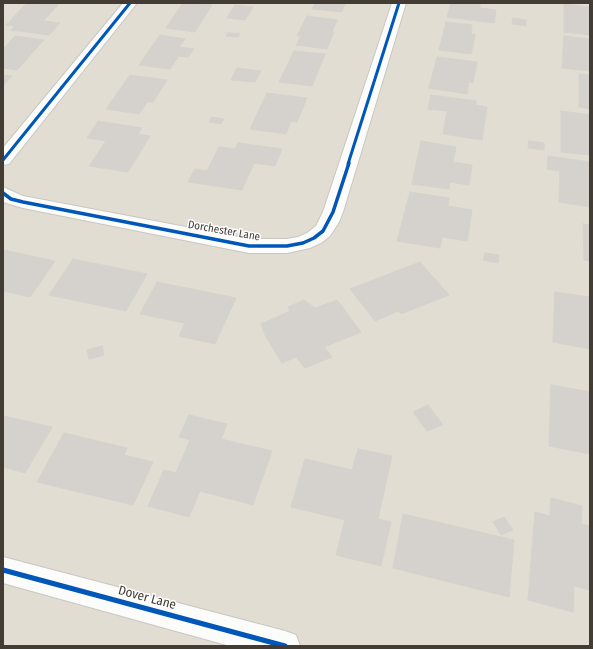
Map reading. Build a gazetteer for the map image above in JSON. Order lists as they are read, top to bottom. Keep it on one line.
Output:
{"streets":{"street":["Dorchester Lane","Dover Lane"]}}
